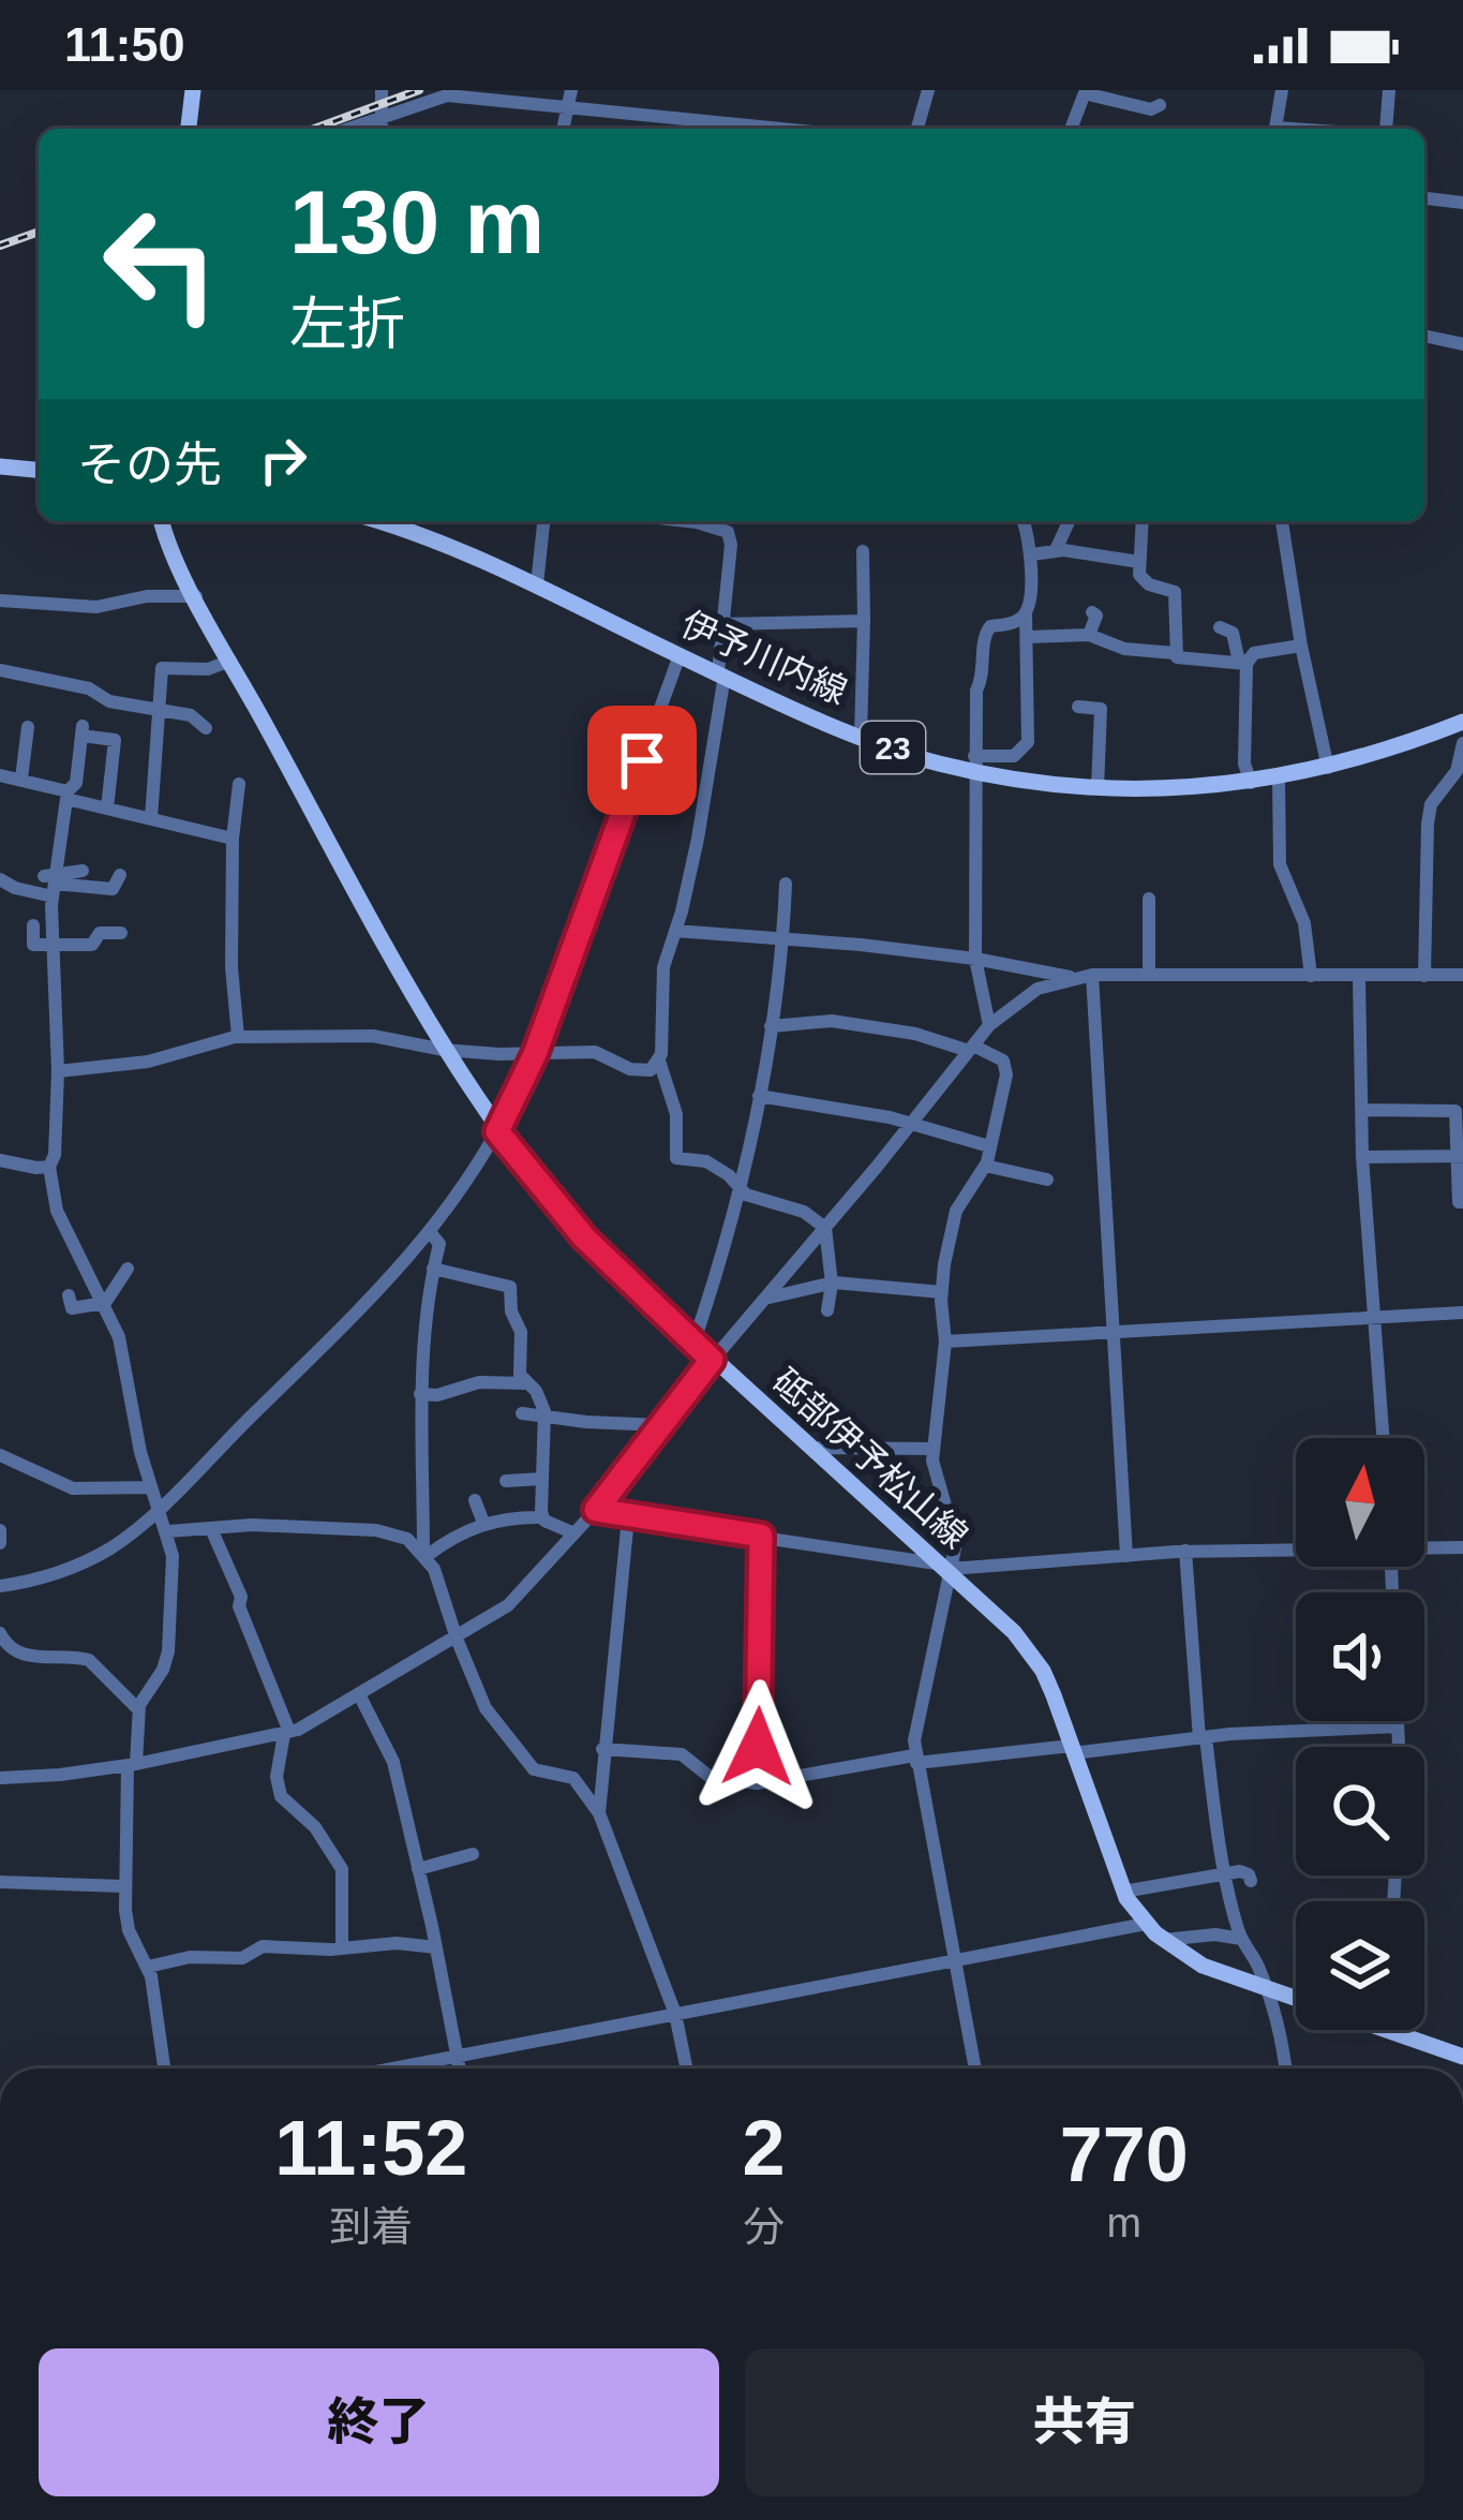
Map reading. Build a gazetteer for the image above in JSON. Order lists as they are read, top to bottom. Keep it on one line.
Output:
{"streets":{"main road":["伊予川内線","23","砥部伊予松山線"]},"north":"top","page":{"status":"11:50","turn":["130 m","左折"],"then":"その先","eta":["11:52","到着","2","分","770","m"],"buttons":["終了","共有"]}}
